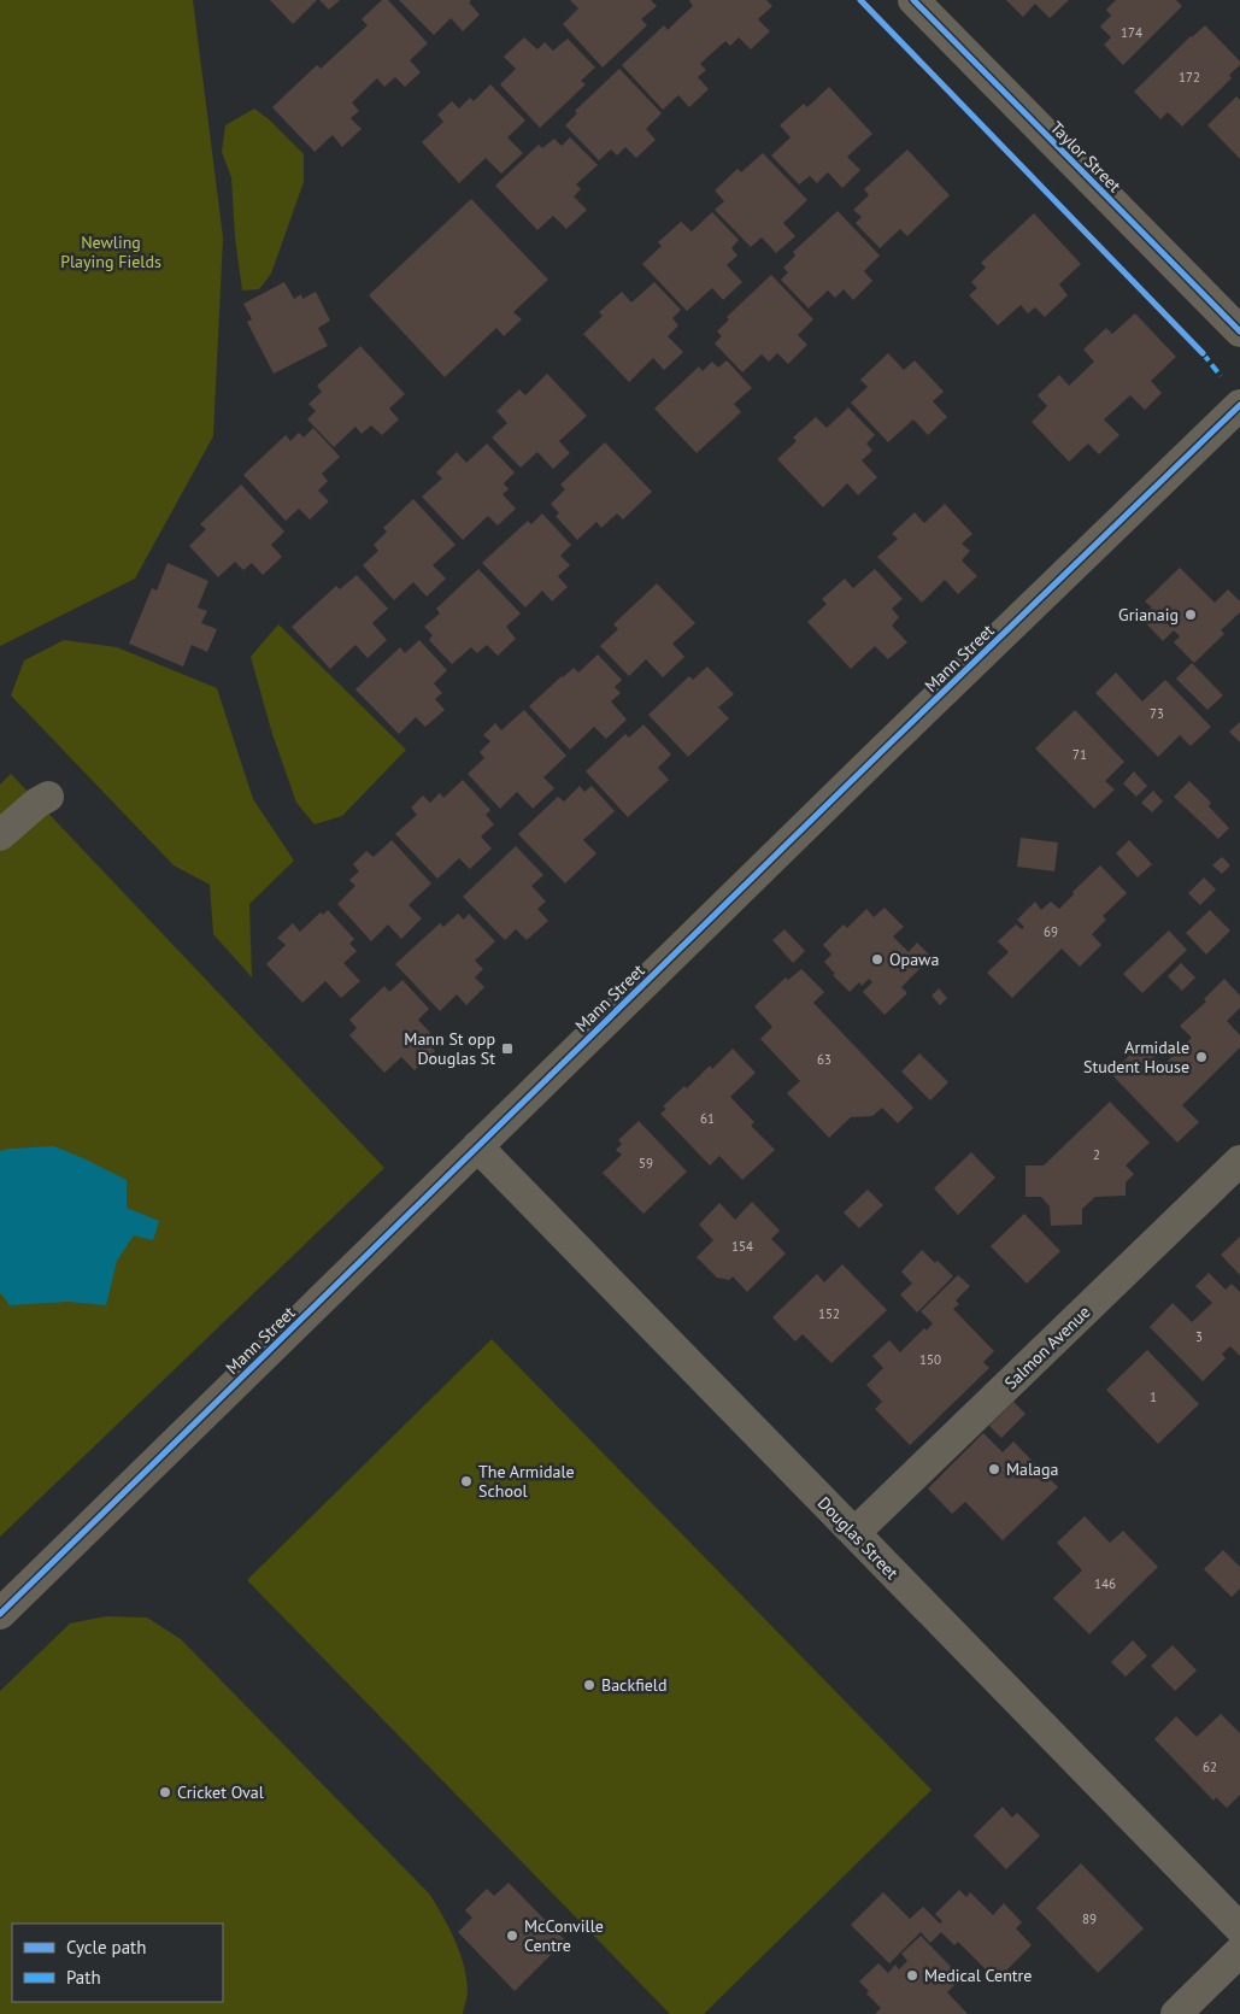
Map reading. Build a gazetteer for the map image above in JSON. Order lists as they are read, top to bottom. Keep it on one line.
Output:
{"streets":{"street":["Taylor Street","Mann Street","Salmon Avenue","Douglas Street"]},"crossings":[["Mann Street","Douglas Street"],["Salmon Avenue","Douglas Street"]],"parks":["Newling Playing Fields"],"places":{"other":["Grianaig","Opawa","Armidale Student House","Malaga","The Armidale School","Backfield","Cricket Oval","McConville Centre","Medical Centre"],"transit":["Mann St opp Douglas St"]},"house_numbers":["174","172","73","71","69","63","61","2","59","154","152","3","150","1","146","62","89"],"legend":["Cycle path","Path"]}
